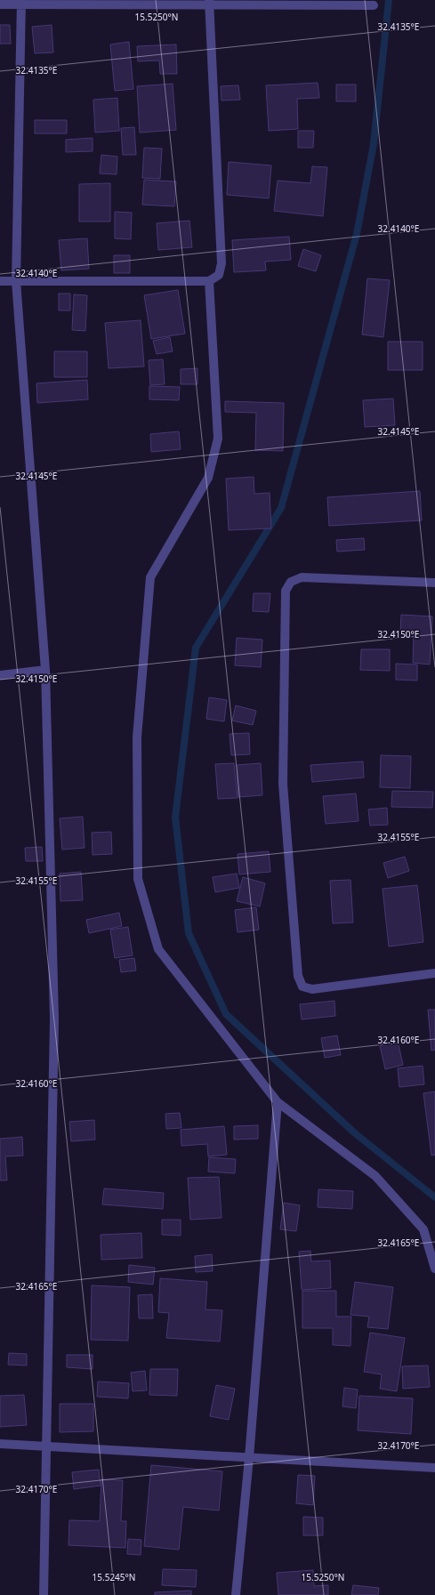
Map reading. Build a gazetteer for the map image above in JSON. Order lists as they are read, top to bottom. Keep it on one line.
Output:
{"coordinates":["15.5250°N","32.4135°E","32.4140°E","32.4145°E","32.4150°E","32.4155°E","32.4160°E","32.4165°E","32.4170°E","15.5245°N"]}
